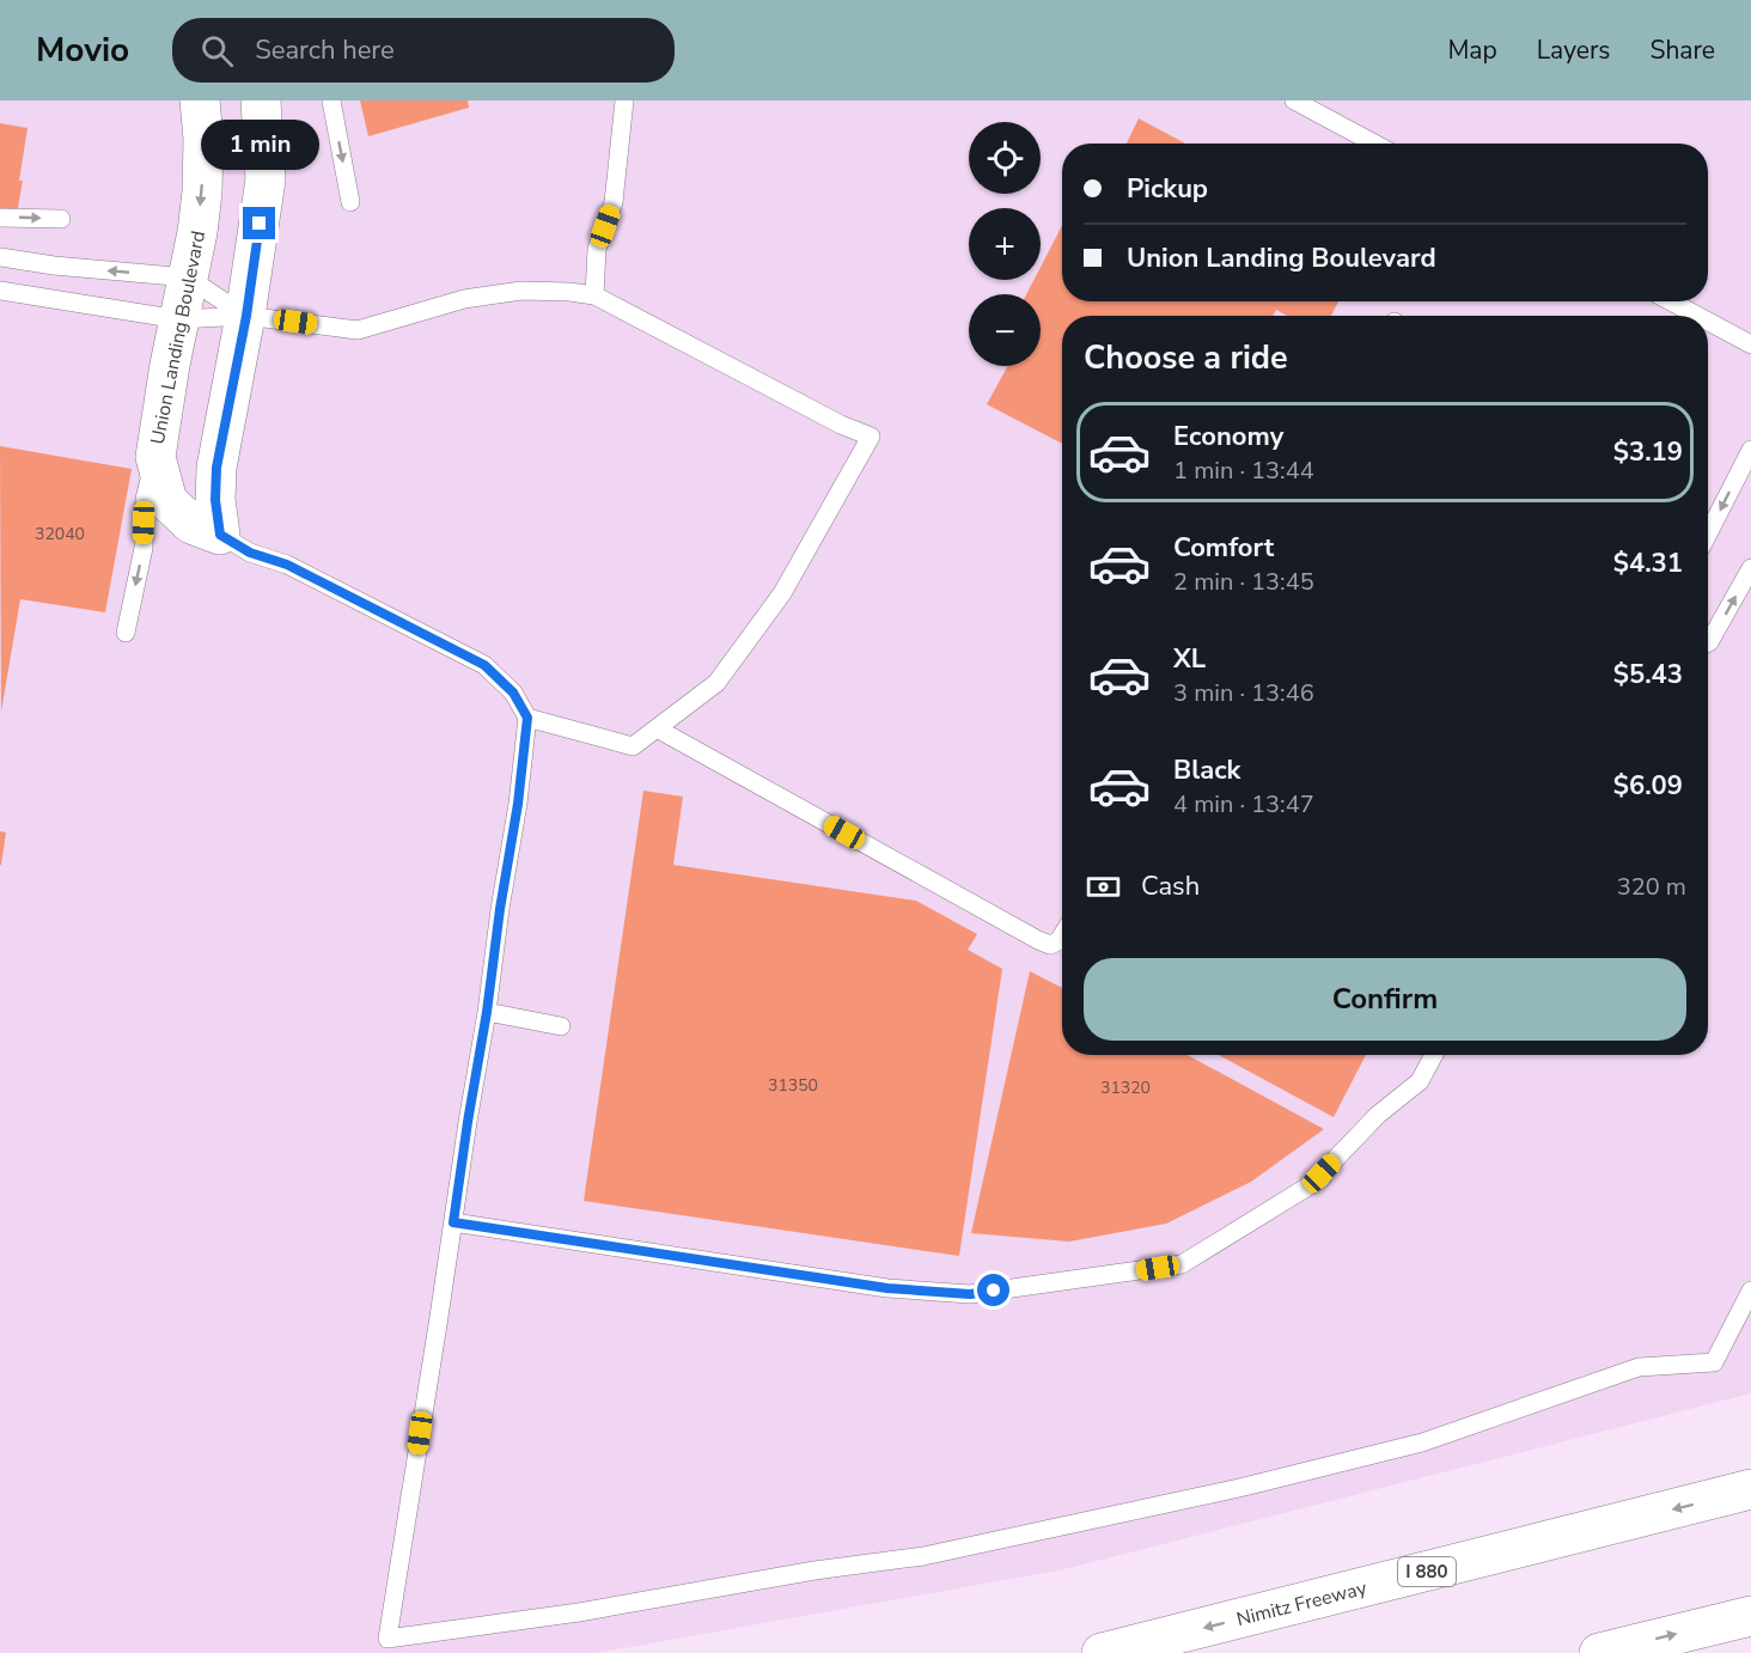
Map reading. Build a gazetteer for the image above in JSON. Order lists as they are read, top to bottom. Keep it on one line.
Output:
{"streets":{"main road":["Union Landing Boulevard","I 880","Nimitz Freeway"]},"one_way":["Nimitz Freeway"],"house_numbers":["32040","31350","31320"],"page":{"header":"Movio","search":"Search here","nav":["Map","Layers","Share"],"bubble":"1 min","map_buttons":["+","−"],"banner":["Pickup","Union Landing Boulevard"],"heading":"Choose a ride","list":[{"name":"Economy","note":"1 min · 13:44","value":"$3.19"},{"name":"Comfort","note":"2 min · 13:45","value":"$4.31"},{"name":"XL","note":"3 min · 13:46","value":"$5.43"},{"name":"Black","note":"4 min · 13:47","value":"$6.09"}],"pay":["Cash","320 m"],"buttons":"Confirm"}}
